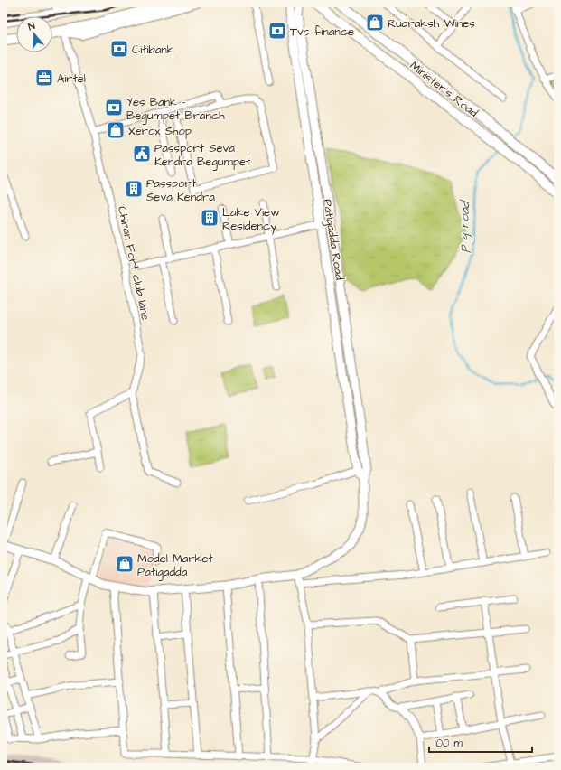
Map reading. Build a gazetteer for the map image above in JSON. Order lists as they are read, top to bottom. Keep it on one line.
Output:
{"streets":{"main road":["Minister's Road"],"street":["Patigadda Road","Chiran Fort club lane"]},"water":["p g road"],"places":{"shop":["Rudraksh Wines","Xerox Shop","Model Market Patigadda"],"bank":["Tvs finance","Citibank","Yes Bank - Begumpet Branch"],"office":["Airtel"],"public building":["Passport Seva Kendra Begumpet"],"building":["Passport Seva Kendra","Lake View Residency"]},"scale_bar":"100 m","north":"top"}
